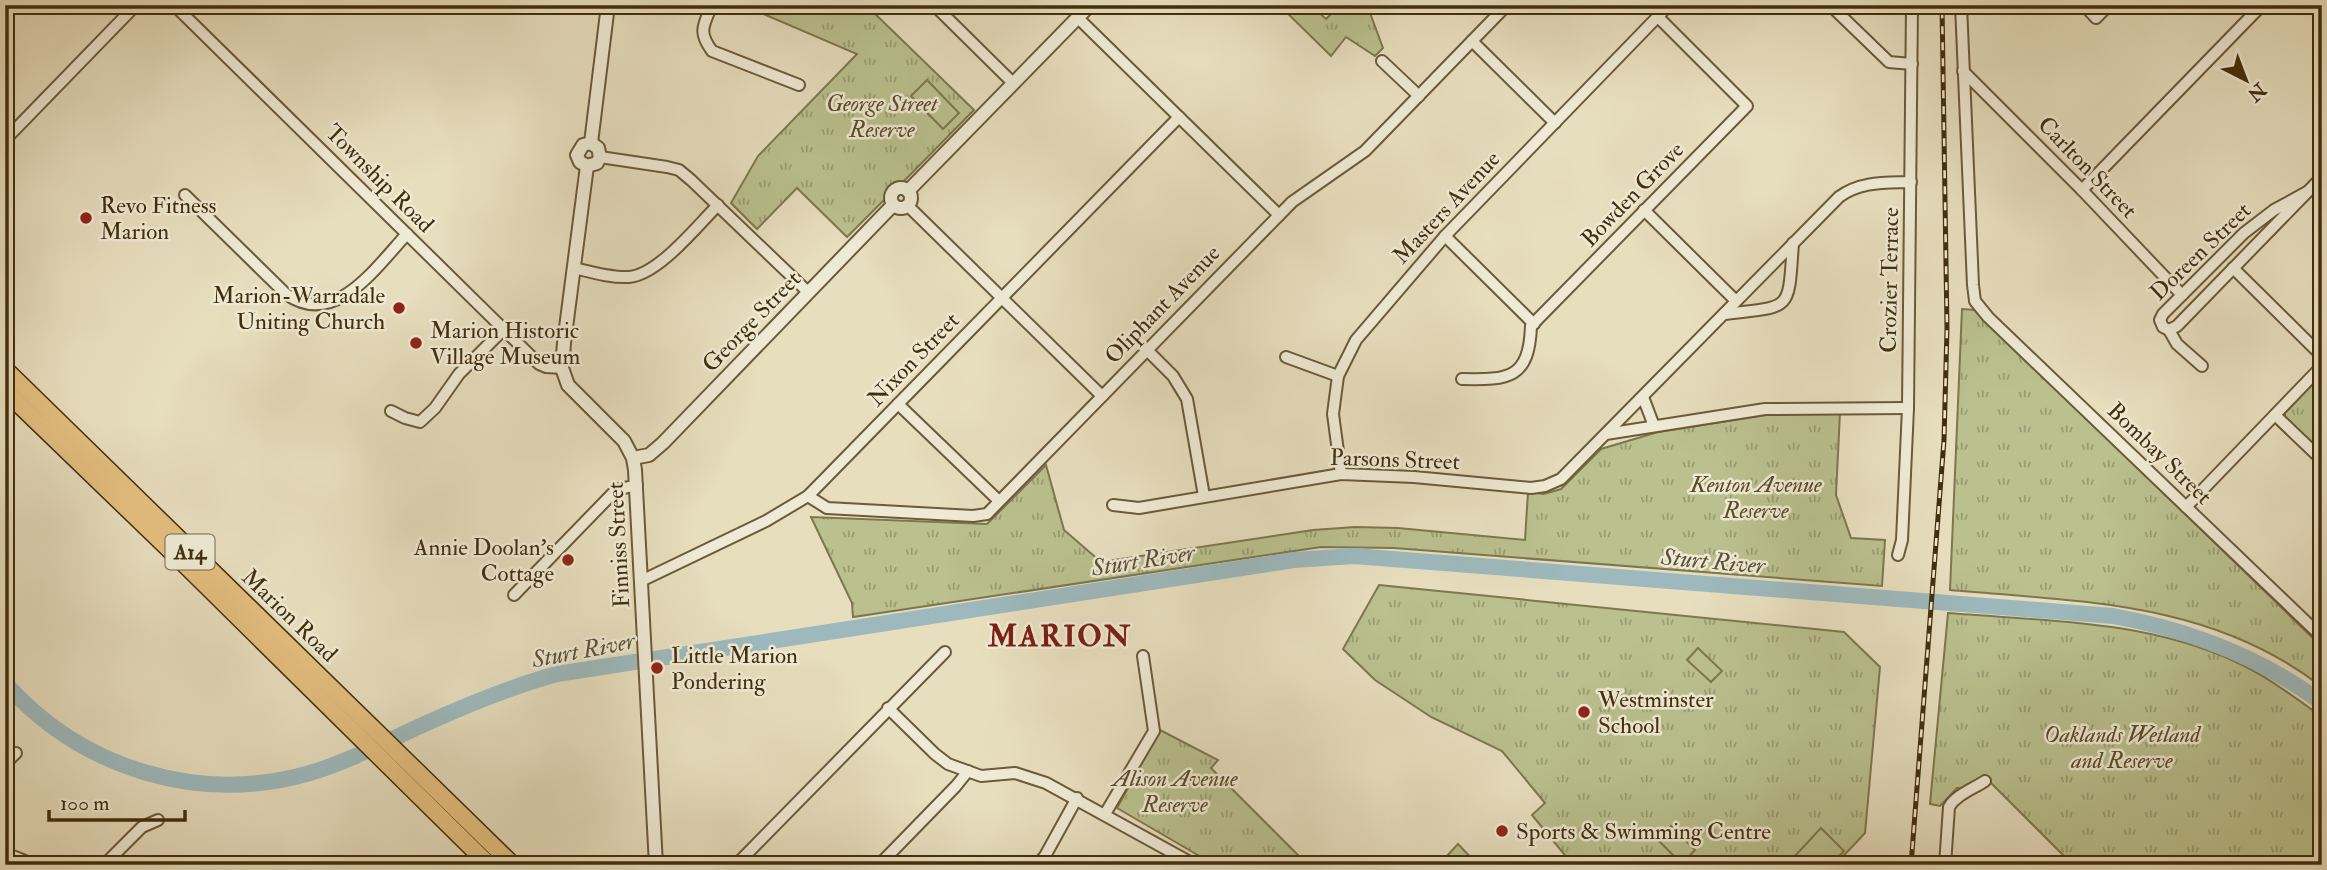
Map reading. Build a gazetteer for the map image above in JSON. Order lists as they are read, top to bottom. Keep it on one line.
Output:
{"streets":{"main road":["A14","Marion Road"],"street":["Carlton Street","Township Road","Bowden Grove","Masters Avenue","Doreen Street","Crozier Terrace","Oliphant Avenue","George Street","Nixon Street","Bombay Street","Parsons Street","Finniss Street"]},"crossings":[["Carlton Street","Doreen Street"],["Carlton Street","Bombay Street"],["Township Road","Finniss Street"],["Bowden Grove","Masters Avenue"],["Masters Avenue","Parsons Street"],["Crozier Terrace","Parsons Street"],["Oliphant Avenue","Nixon Street"],["George Street","Finniss Street"],["Nixon Street","Finniss Street"]],"districts":["MARION"],"water":["Sturt River"],"parks":["George Street Reserve","Kenton Avenue Reserve","Oaklands Wetland and Reserve","Alison Avenue Reserve"],"places":["Revo Fitness Marion","Marion-Warradale Uniting Church","Marion Historic Village Museum","Annie Doolan's Cottage","Little Marion Pondering","Westminster School","Sports & Swimming Centre"],"scale_bar":"100 m","north":"bottom right"}
